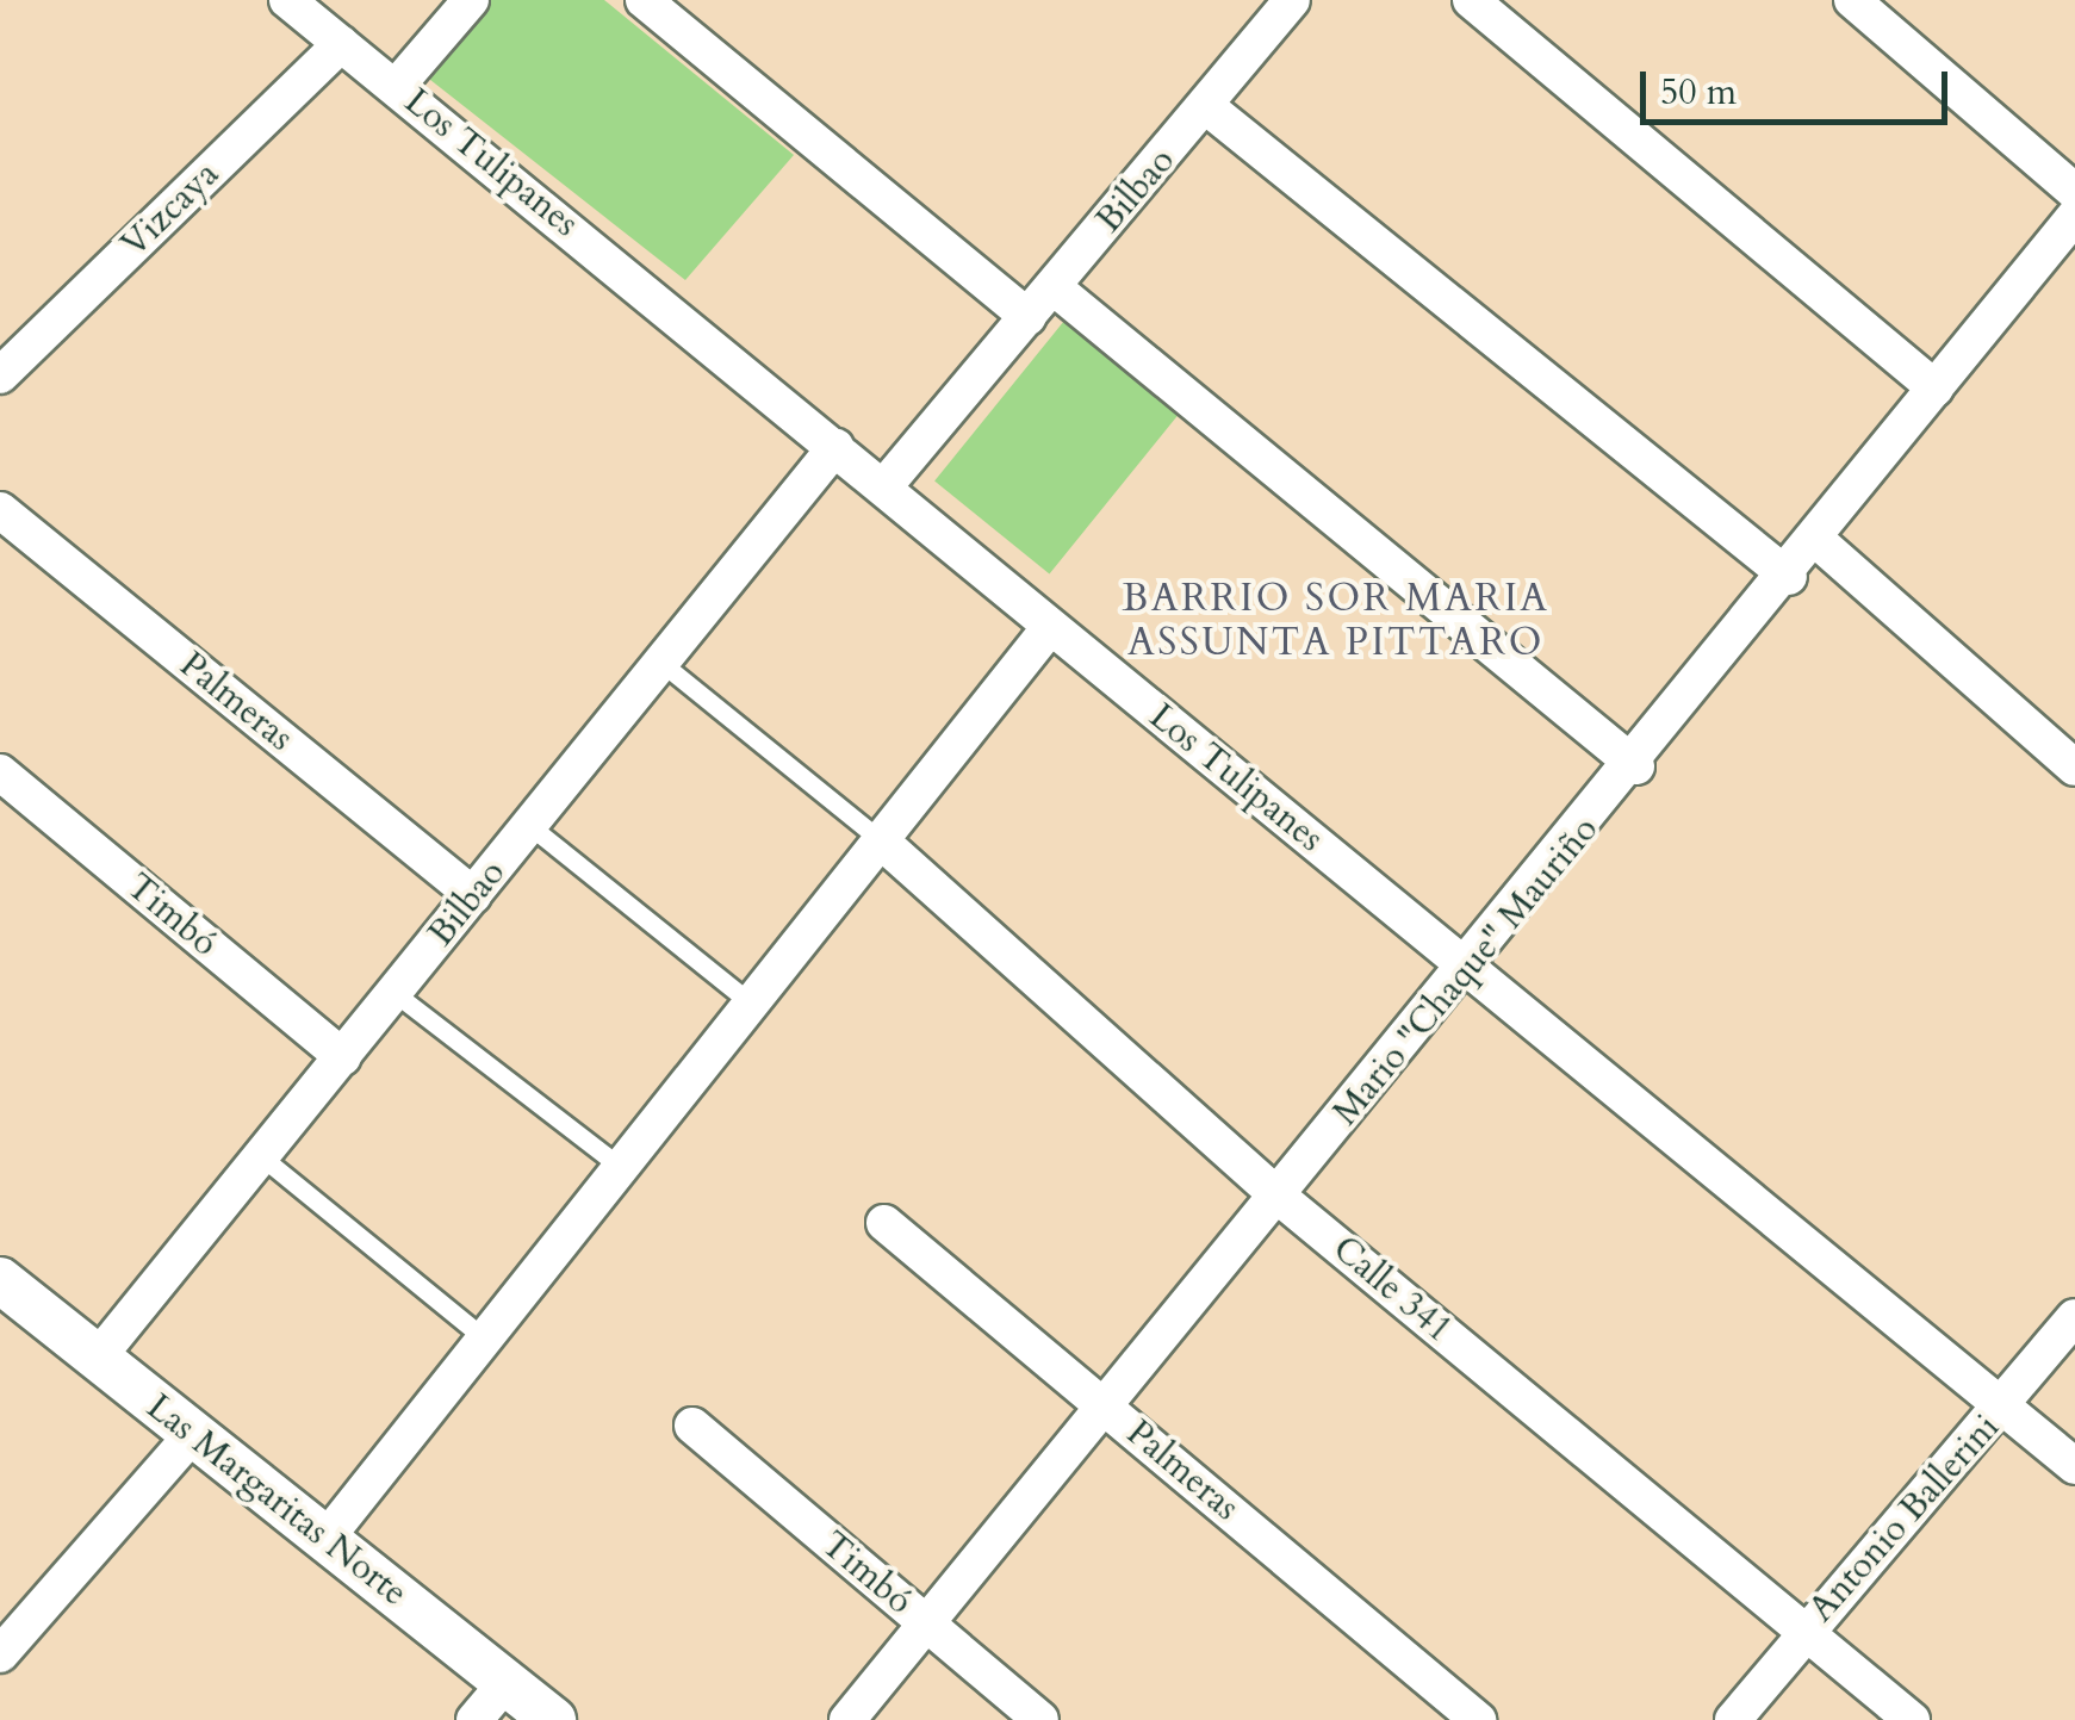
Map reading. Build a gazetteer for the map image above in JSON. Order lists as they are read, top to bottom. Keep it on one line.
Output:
{"streets":{"street":["Los Tulipanes","Bilbao","Vizcaya","Palmeras","Timbó","Mario \"Chaque\" Mauriño","Calle 341","Las Margaritas Norte","Antonio Ballerini"]},"crossings":[["Los Tulipanes","Bilbao"],["Los Tulipanes","Vizcaya"],["Los Tulipanes","Mario \"Chaque\" Mauriño"],["Los Tulipanes","Antonio Ballerini"],["Bilbao","Palmeras"],["Bilbao","Timbó"],["Bilbao","Las Margaritas Norte"],["Palmeras","Mario \"Chaque\" Mauriño"],["Timbó","Mario \"Chaque\" Mauriño"],["Mario \"Chaque\" Mauriño","Calle 341"],["Calle 341","Antonio Ballerini"]],"districts":["BARRIO SOR MARIA ASSUNTA PITTARO"],"scale_bar":"50 m"}
